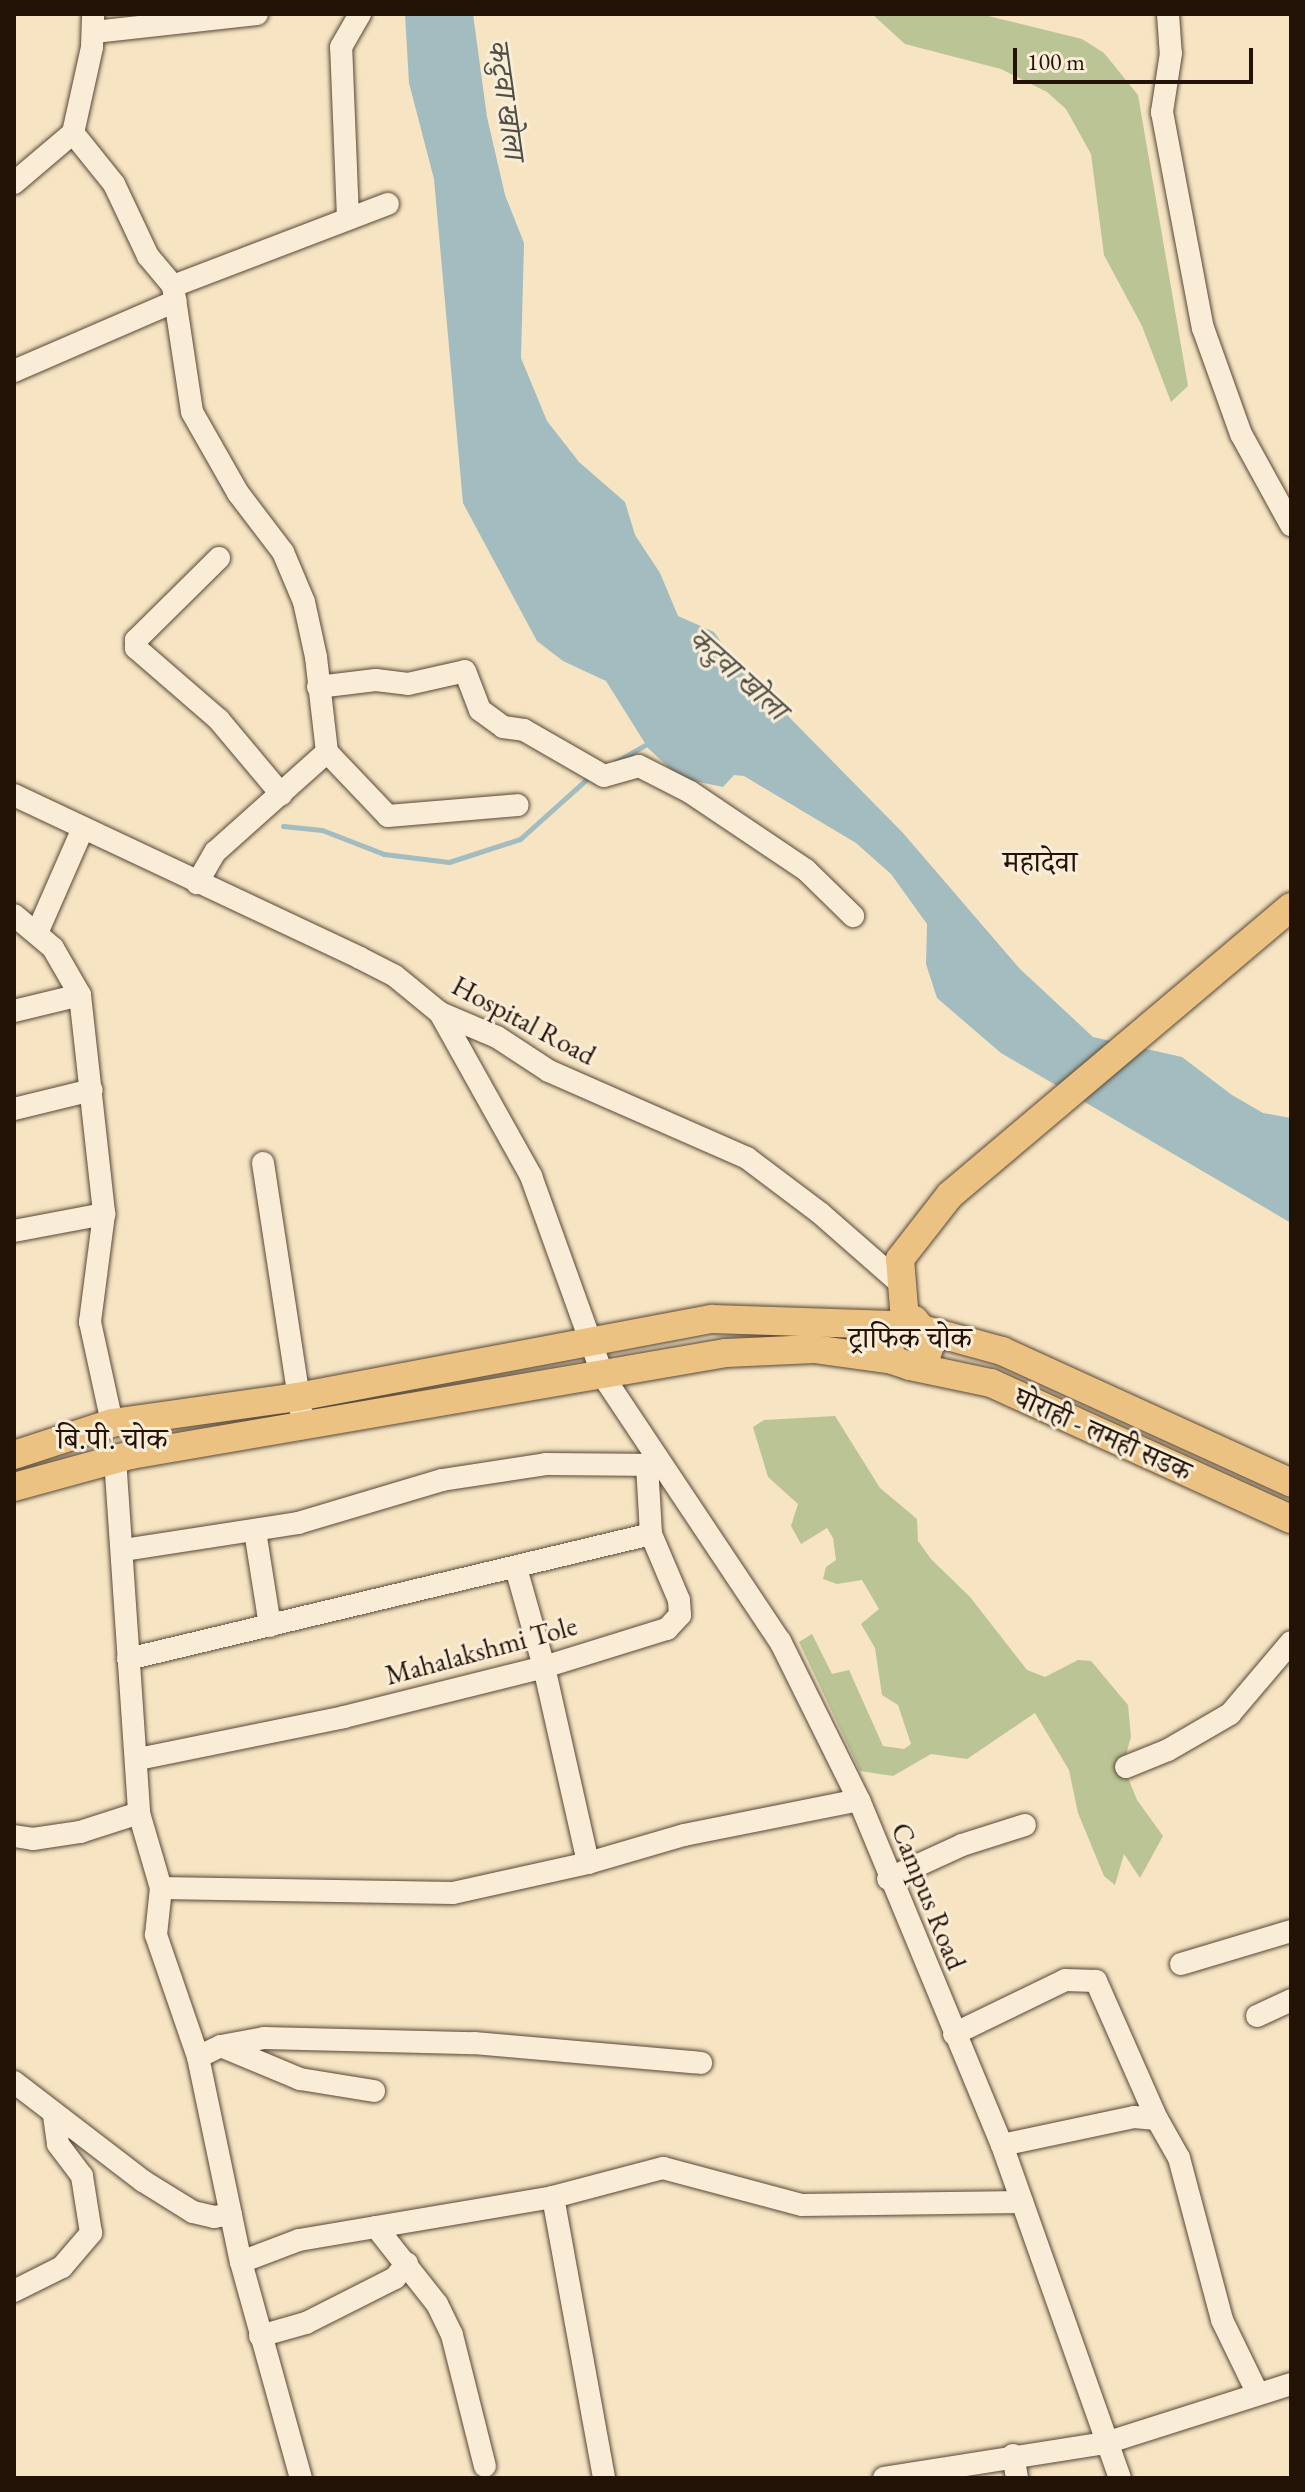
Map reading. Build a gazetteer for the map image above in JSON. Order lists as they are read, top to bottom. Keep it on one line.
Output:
{"streets":{"main road":["घोराही - लमही सडक"],"street":["Hospital Road","Mahalakshmi Tole","Campus Road"]},"crossings":[["Hospital Road","Campus Road"],["घोराही - लमही सडक","Campus Road"],["Mahalakshmi Tole","Campus Road"]],"districts":["महादेवा","ट्राफिक चोक","बि.पी. चोक"],"water":["कटुवा खोला"],"scale_bar":"100 m"}
